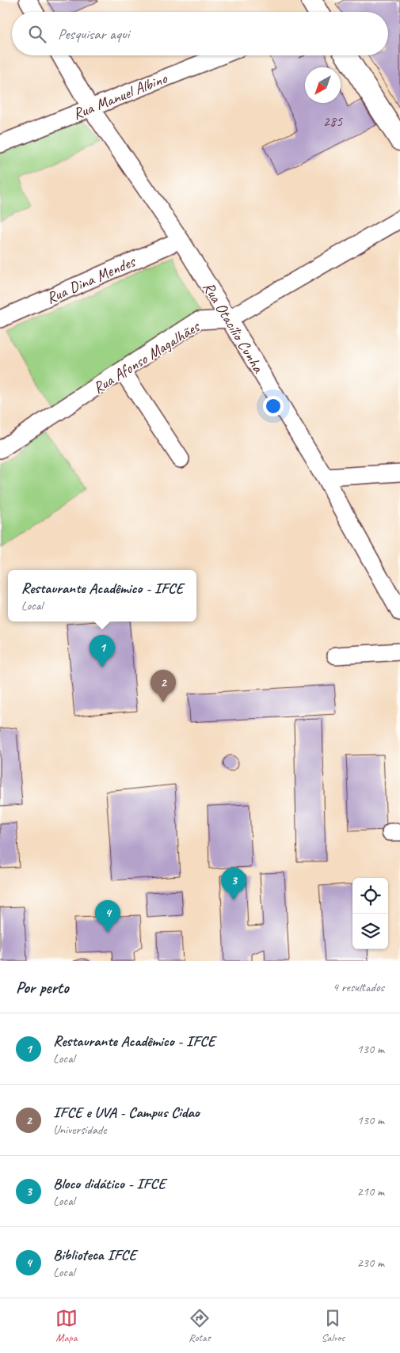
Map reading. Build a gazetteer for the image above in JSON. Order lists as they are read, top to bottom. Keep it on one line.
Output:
{"streets":{"street":["Rua Manuel Albino","Rua Dina Mendes","Rua Otacílio Cunha","Rua Afonso Magalhães"]},"crossings":[["Rua Manuel Albino","Rua Otacílio Cunha"],["Rua Dina Mendes","Rua Otacílio Cunha"],["Rua Otacílio Cunha","Rua Afonso Magalhães"]],"house_numbers":["285"],"north":"bottom left","page":{"search":"Pesquisar aqui","popup":["Restaurante Acadêmico - IFCE","Local"],"pins":["1","2","3","4"],"heading":["Por perto","4 resultados"],"list":[{"mark":"1","name":"Restaurante Acadêmico - IFCE","note":"Local","value":"130 m"},{"mark":"2","name":"IFCE e UVA - Campus Cidao","note":"Universidade","value":"130 m"},{"mark":"3","name":"Bloco didático - IFCE","note":"Local","value":"210 m"},{"mark":"4","name":"Biblioteca IFCE","note":"Local","value":"230 m"}],"nav":["Mapa","Rotas","Salvos"]}}
